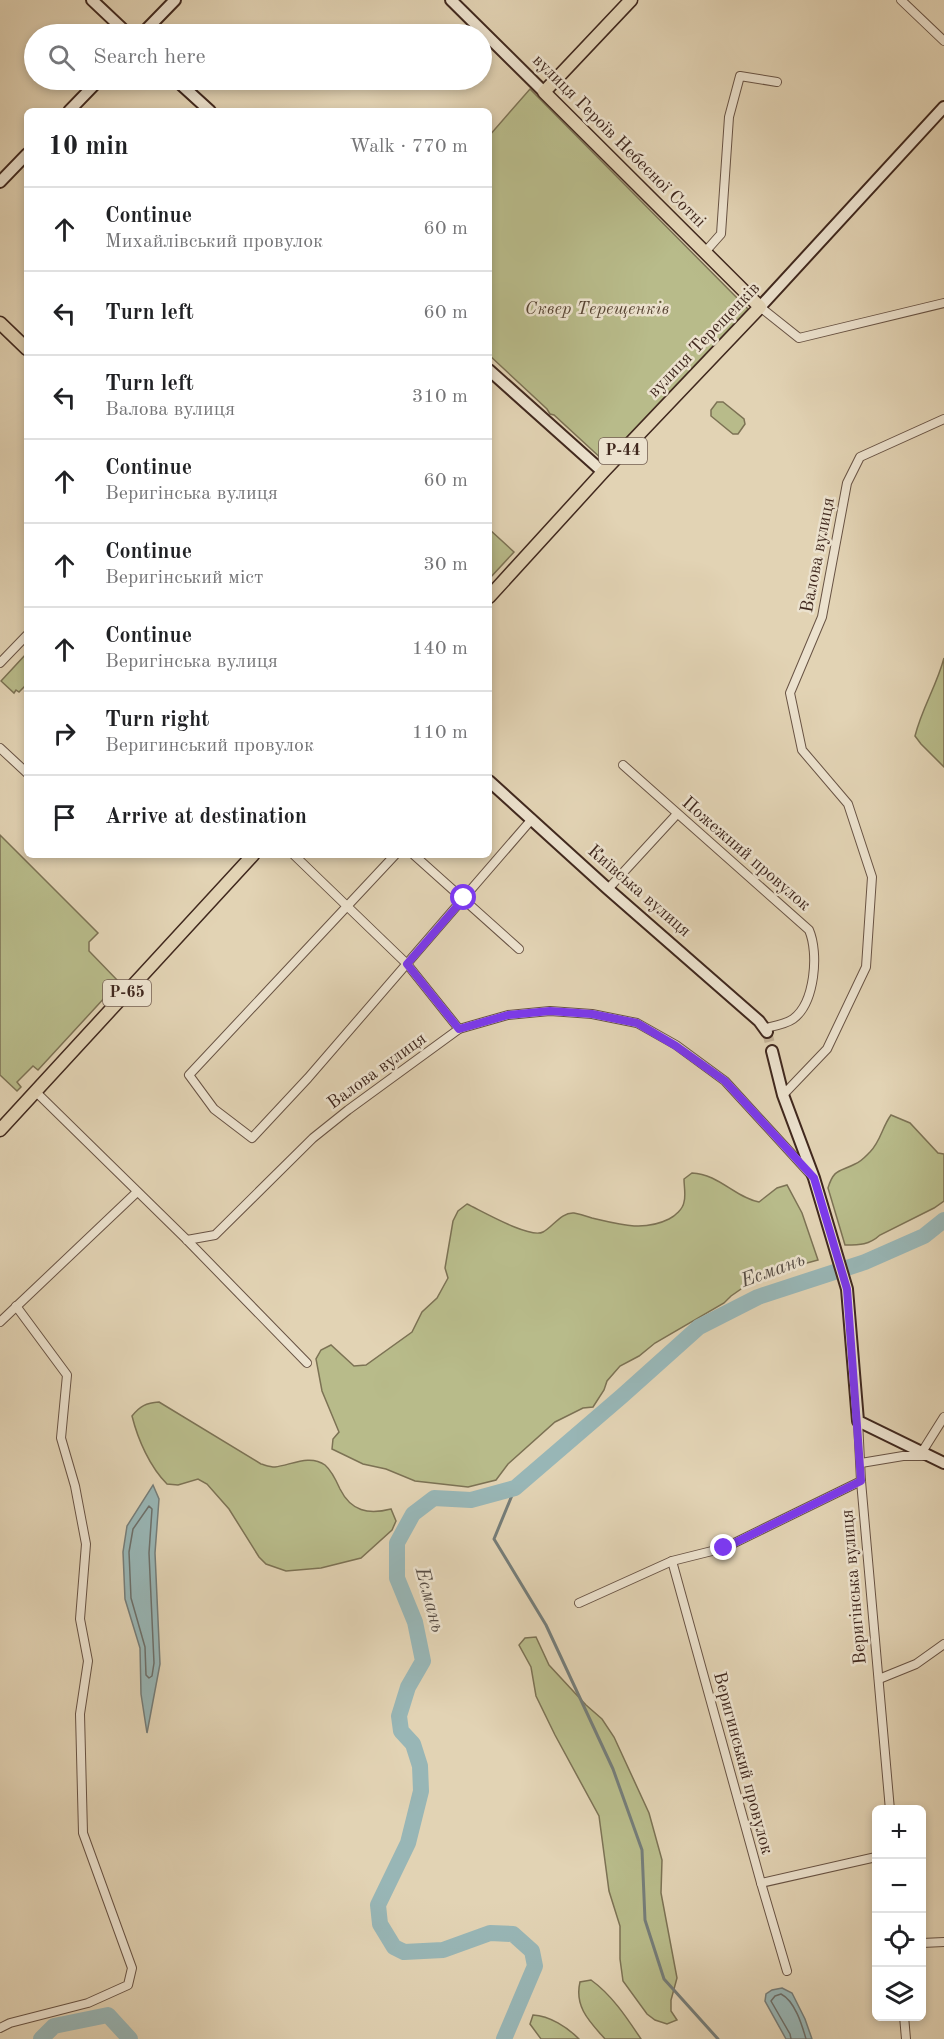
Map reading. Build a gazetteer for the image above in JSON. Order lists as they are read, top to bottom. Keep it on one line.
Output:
{"streets":{"main road":["вулиця Героїв Небесної Сотні","вулиця Терещенків","Р-44","Р-65"],"street":["Валова вулиця","Пожежний провулок","Київська вулиця","Веригінська вулиця","Веригинський провулок"]},"crossings":[["вулиця Героїв Небесної Сотні","вулиця Терещенків"],["Валова вулиця","Веригінська вулиця"],["Пожежний провулок","Київська вулиця"]],"water":["Есмань"],"parks":["Сквер Терещенків"],"page":{"search":"Search here","heading":["10 min","Walk · 770 m"],"list":[["Continue","Михайлівський провулок","60 m"],["Turn left","60 m"],["Turn left","Валова вулиця","310 m"],["Continue","Веригінська вулиця","60 m"],["Continue","Веригінський міст","30 m"],["Continue","Веригінська вулиця","140 m"],["Turn right","Веригинський провулок","110 m"],"Arrive at destination"],"map_buttons":["+","−"]}}
